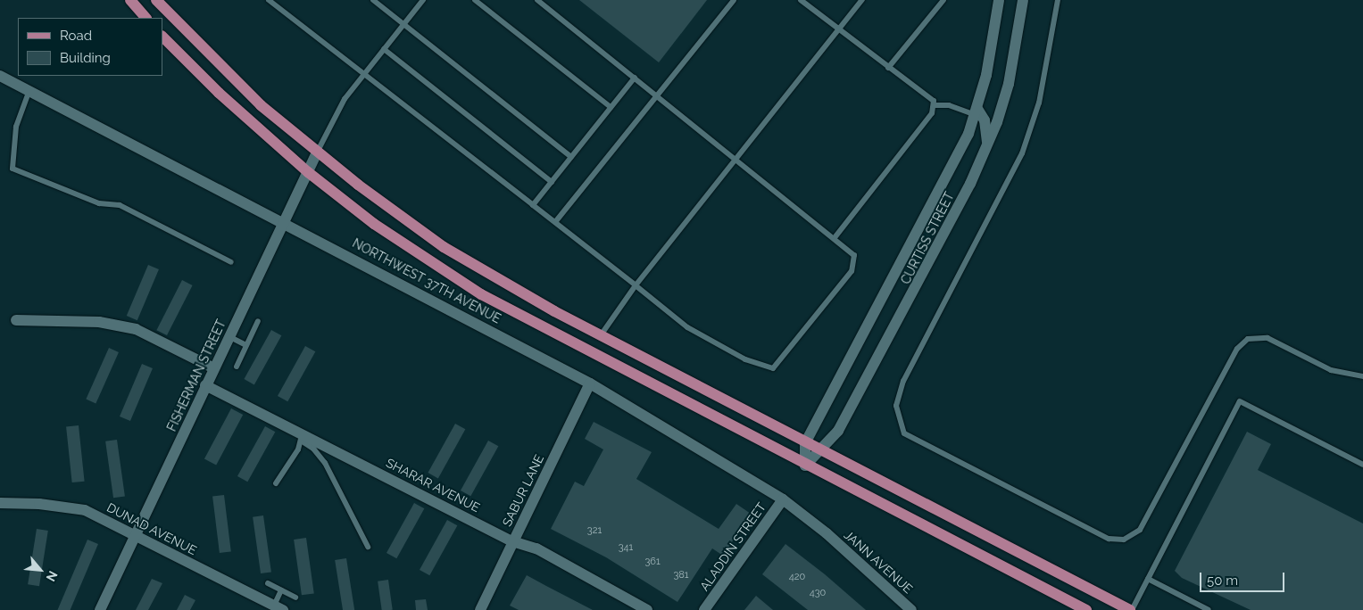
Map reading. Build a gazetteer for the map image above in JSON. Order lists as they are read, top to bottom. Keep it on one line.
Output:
{"streets":{"street":["CURTISS STREET","NORTHWEST 37TH AVENUE","FISHERMAN STREET","SHARAR AVENUE","SABUR LANE","DUNAD AVENUE","ALADDIN STREET","JANN AVENUE"]},"crossings":[["NORTHWEST 37TH AVENUE","FISHERMAN STREET"],["NORTHWEST 37TH AVENUE","SABUR LANE"],["NORTHWEST 37TH AVENUE","ALADDIN STREET"],["NORTHWEST 37TH AVENUE","JANN AVENUE"],["FISHERMAN STREET","SHARAR AVENUE"],["FISHERMAN STREET","DUNAD AVENUE"],["SHARAR AVENUE","SABUR LANE"]],"house_numbers":["321","341","361","381","420","430"],"legend":["Road","Building"],"scale_bar":"50 m","north":"bottom right"}
